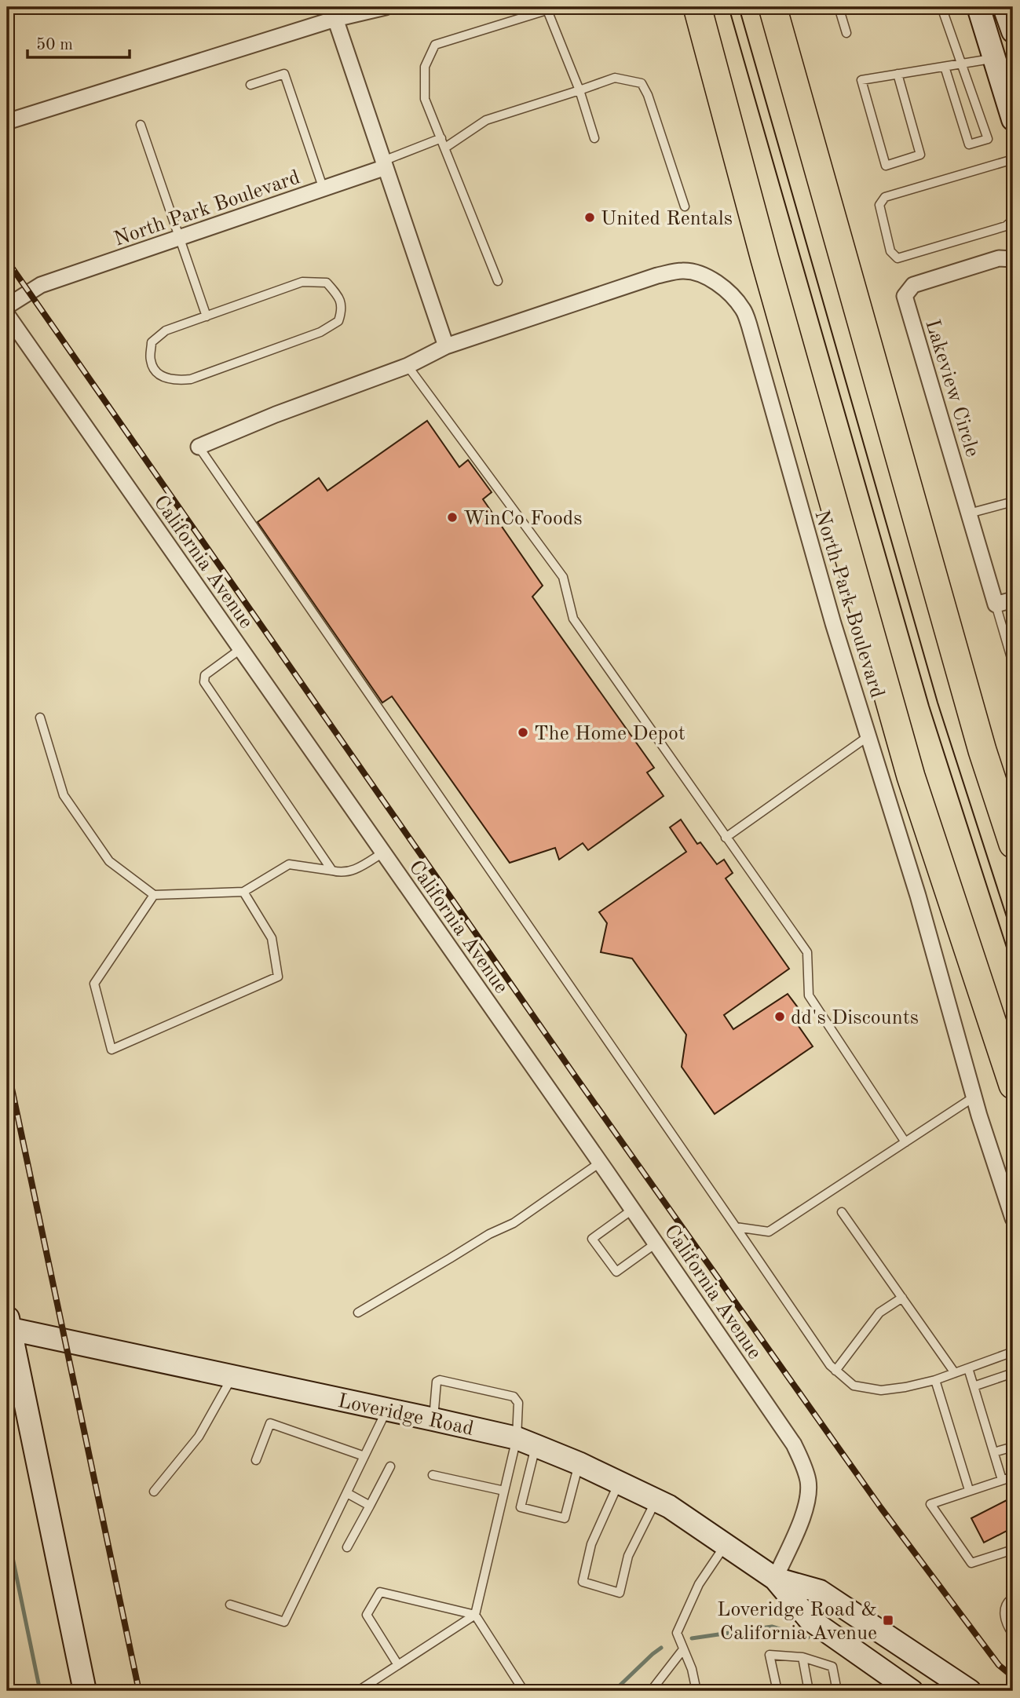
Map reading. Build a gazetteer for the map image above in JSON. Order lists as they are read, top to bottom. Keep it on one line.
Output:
{"streets":{"main road":["Loveridge Road"],"street":["North Park Boulevard","Lakeview Circle","California Avenue"]},"crossings":[["California Avenue","Loveridge Road"]],"places":{"other":["United Rentals","WinCo Foods","The Home Depot","dd's Discounts"],"transit":["Loveridge Road & California Avenue"]},"scale_bar":"50 m"}
